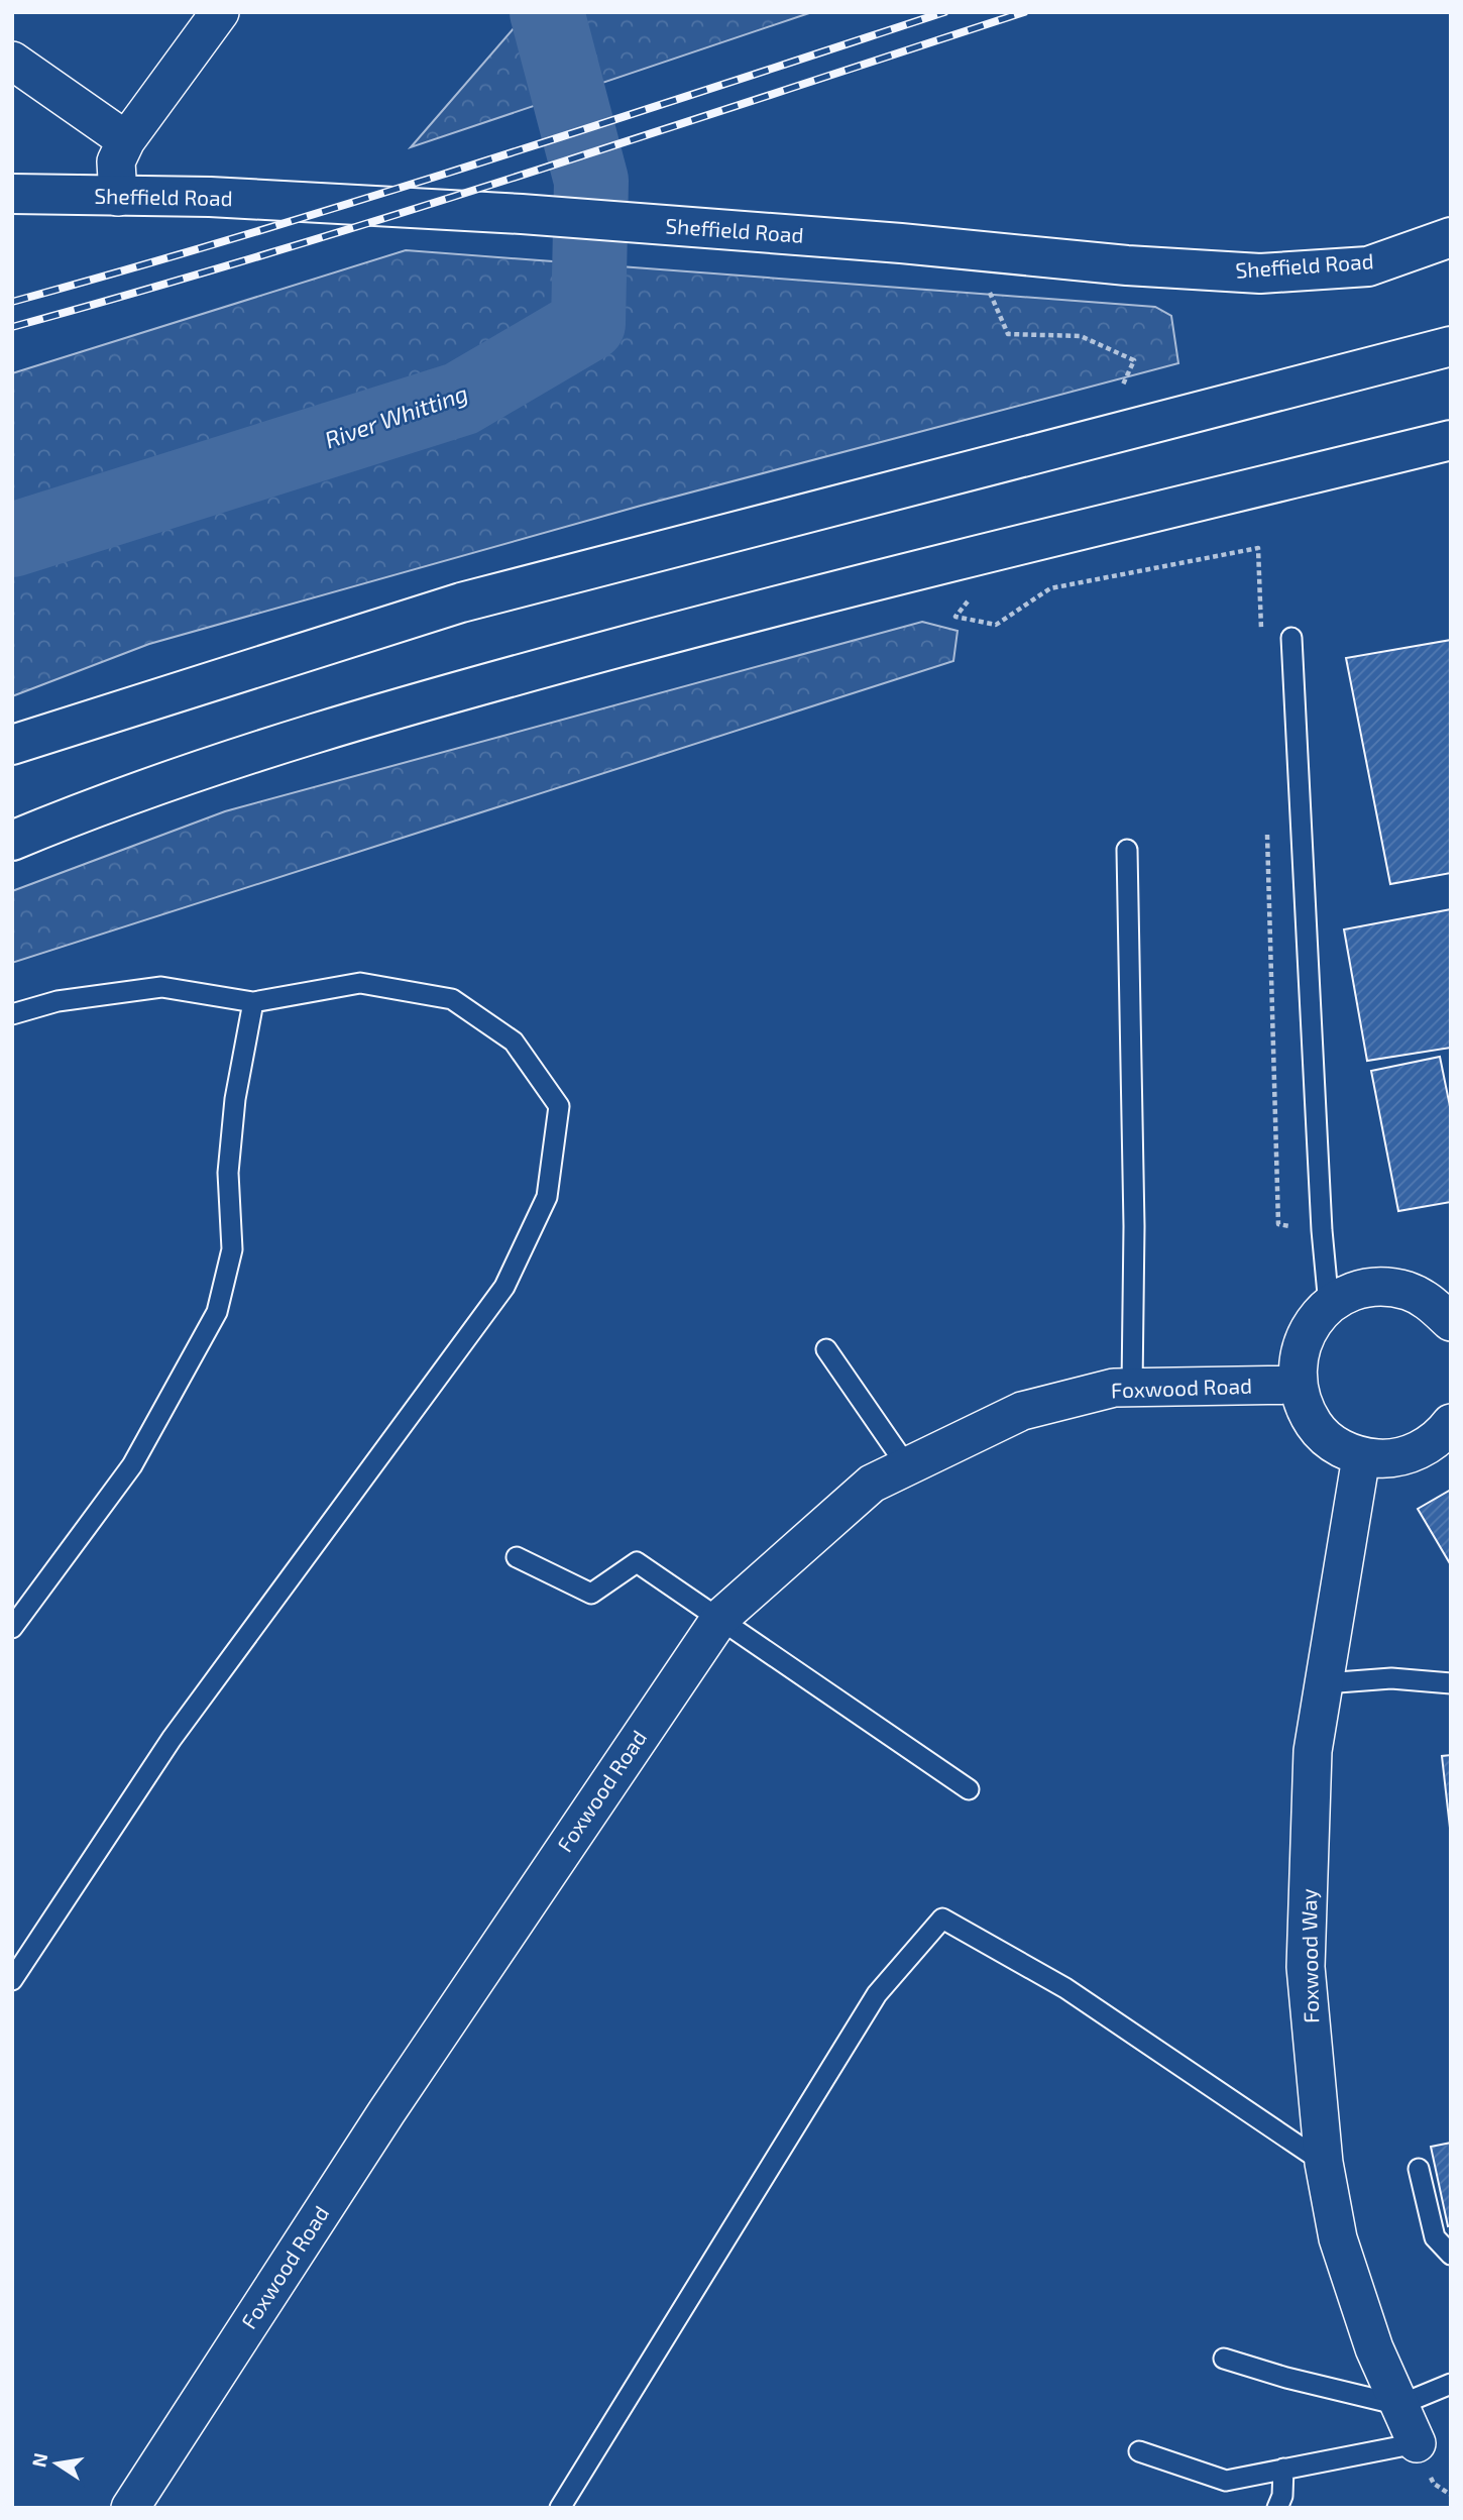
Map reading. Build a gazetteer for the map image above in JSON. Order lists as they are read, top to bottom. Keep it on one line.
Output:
{"streets":{"main road":["Sheffield Road"],"street":["Foxwood Road","Foxwood Way"]},"water":["River Whitting"],"north":"left"}
